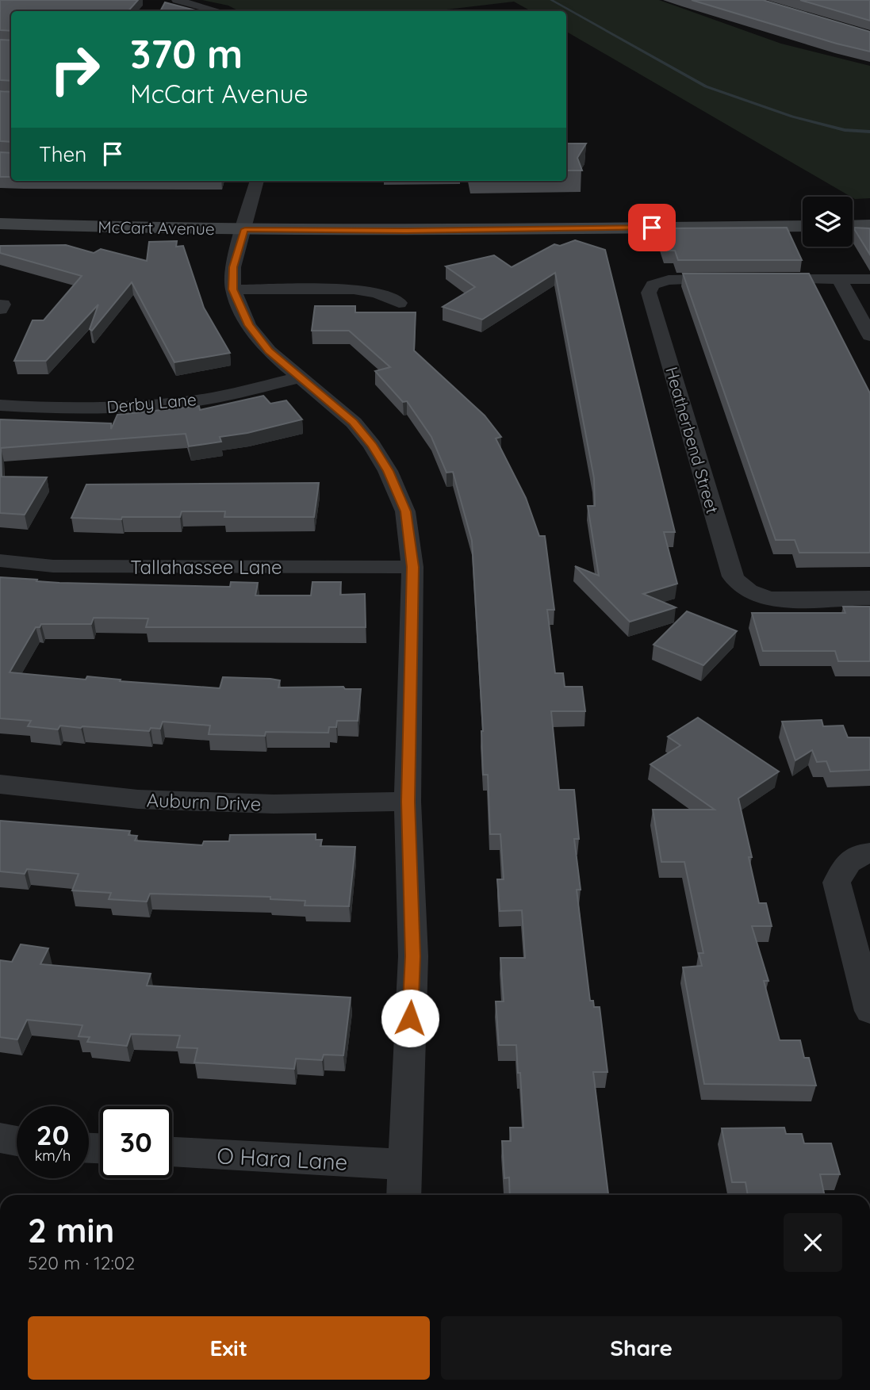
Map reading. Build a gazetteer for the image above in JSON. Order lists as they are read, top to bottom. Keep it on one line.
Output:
{"streets":{"main road":["McCart Avenue"],"street":["Derby Lane","Heatherbend Street","Tallahassee Lane","Auburn Drive","O Hara Lane"]},"page":{"turn":["370 m","McCart Avenue"],"then":"Then","speed":"20 km/h","limit":"30","heading":["2 min","520 m · 12:02"],"buttons":["Exit","Share"]}}
